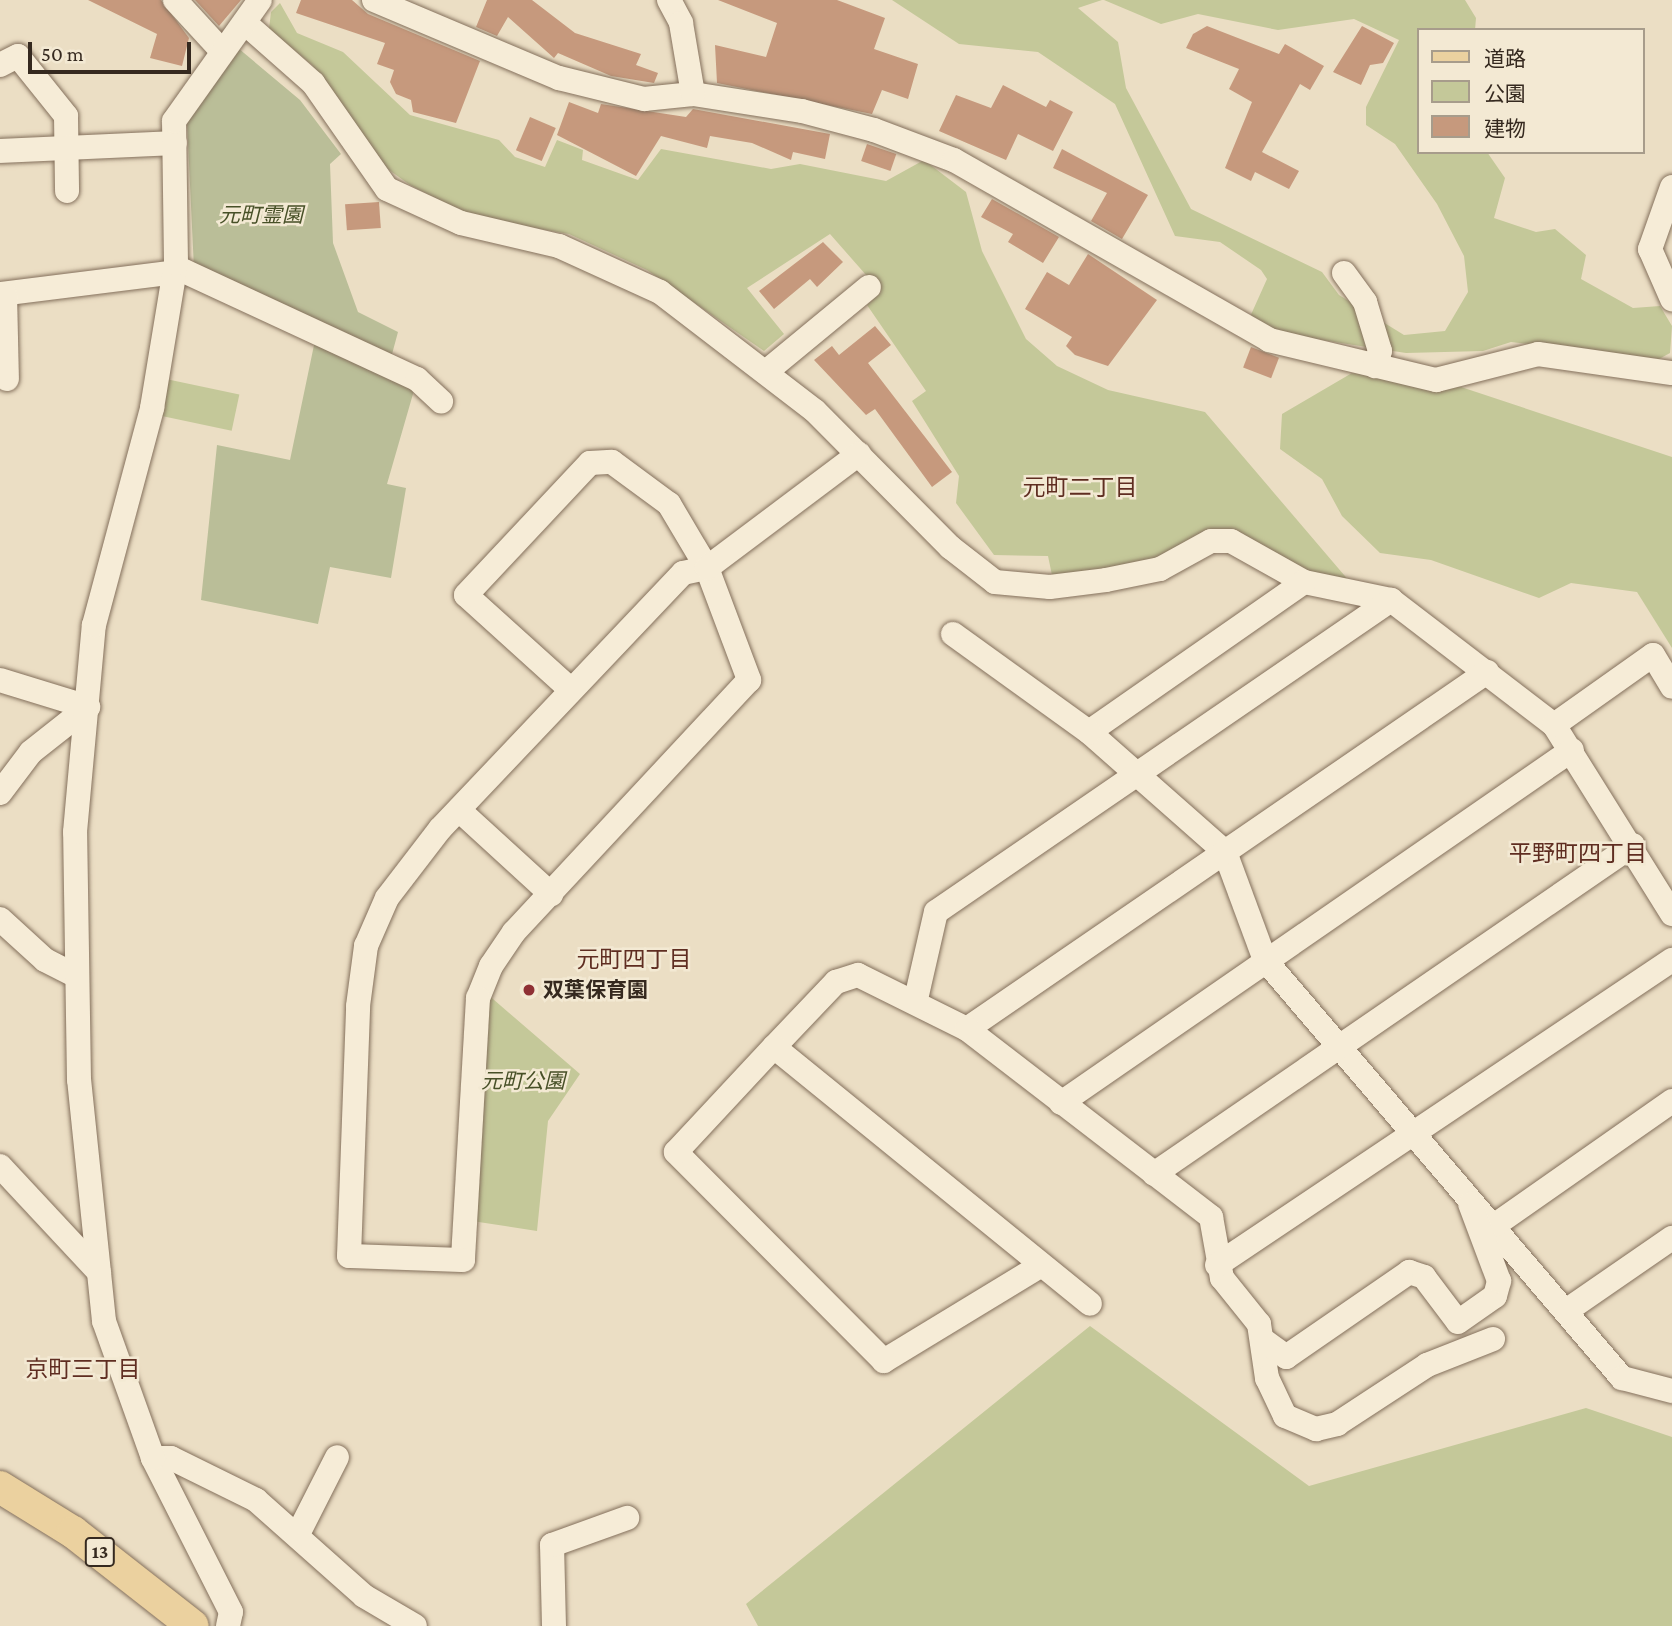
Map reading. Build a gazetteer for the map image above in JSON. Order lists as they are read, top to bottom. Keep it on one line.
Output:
{"streets":{"main road":["13"]},"districts":["元町二丁目","平野町四丁目","元町四丁目","京町三丁目"],"parks":["元町霊園","元町公園"],"places":["双葉保育園"],"legend":["道路","公園","建物"],"scale_bar":"50 m"}
